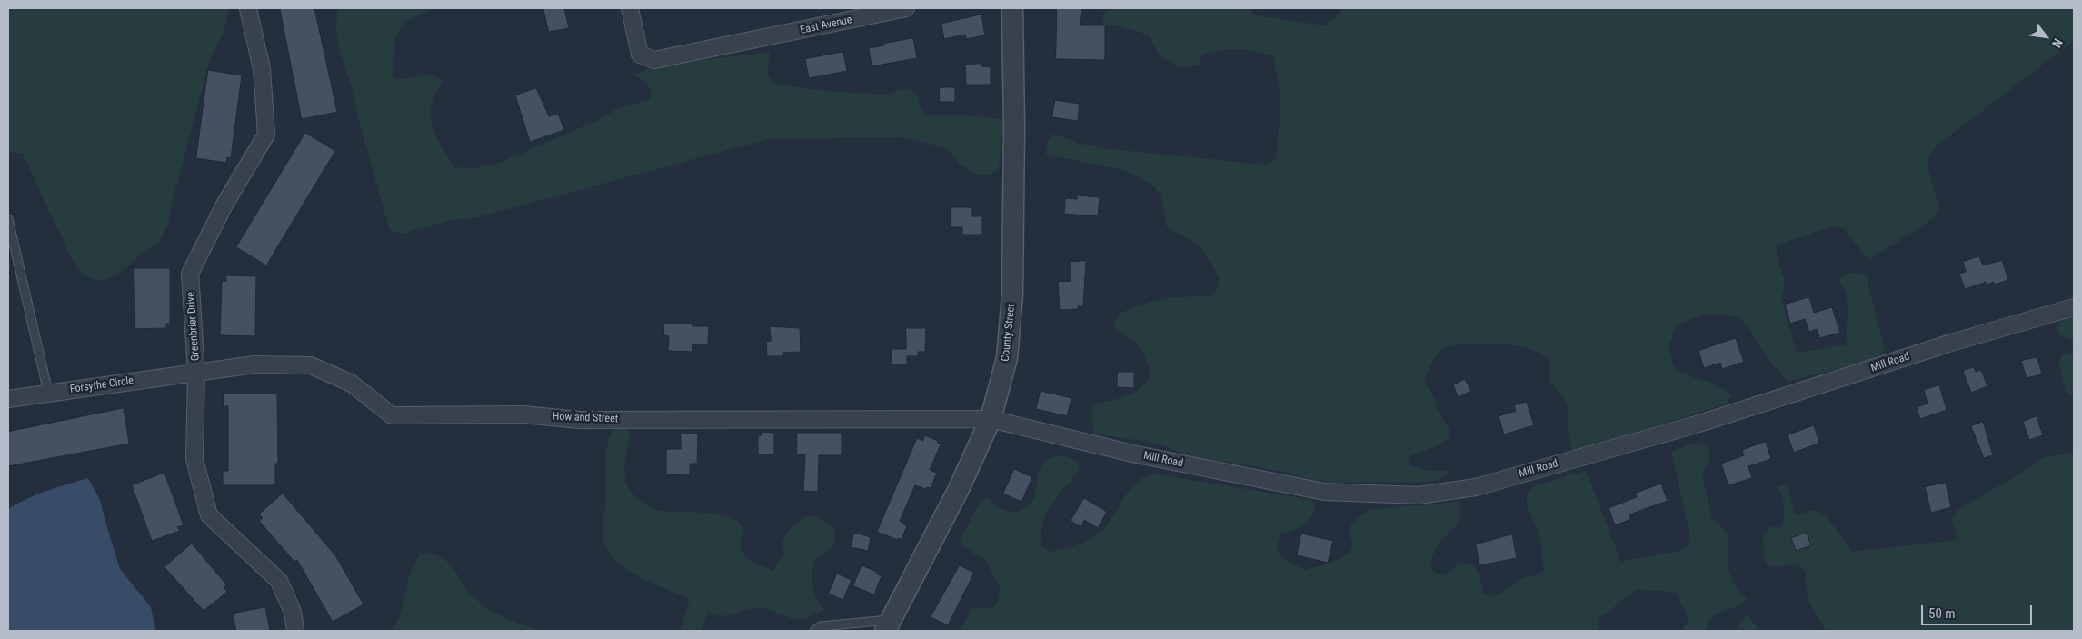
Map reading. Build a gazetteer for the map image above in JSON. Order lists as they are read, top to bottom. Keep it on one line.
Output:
{"streets":{"street":["East Avenue","Greenbrier Drive","County Street","Mill Road","Forsythe Circle","Howland Street"]},"crossings":[["Greenbrier Drive","Forsythe Circle"],["Greenbrier Drive","Howland Street"],["County Street","Mill Road"],["County Street","Howland Street"],["Mill Road","Howland Street"],["Forsythe Circle","Howland Street"]],"scale_bar":"50 m","north":"bottom right"}
